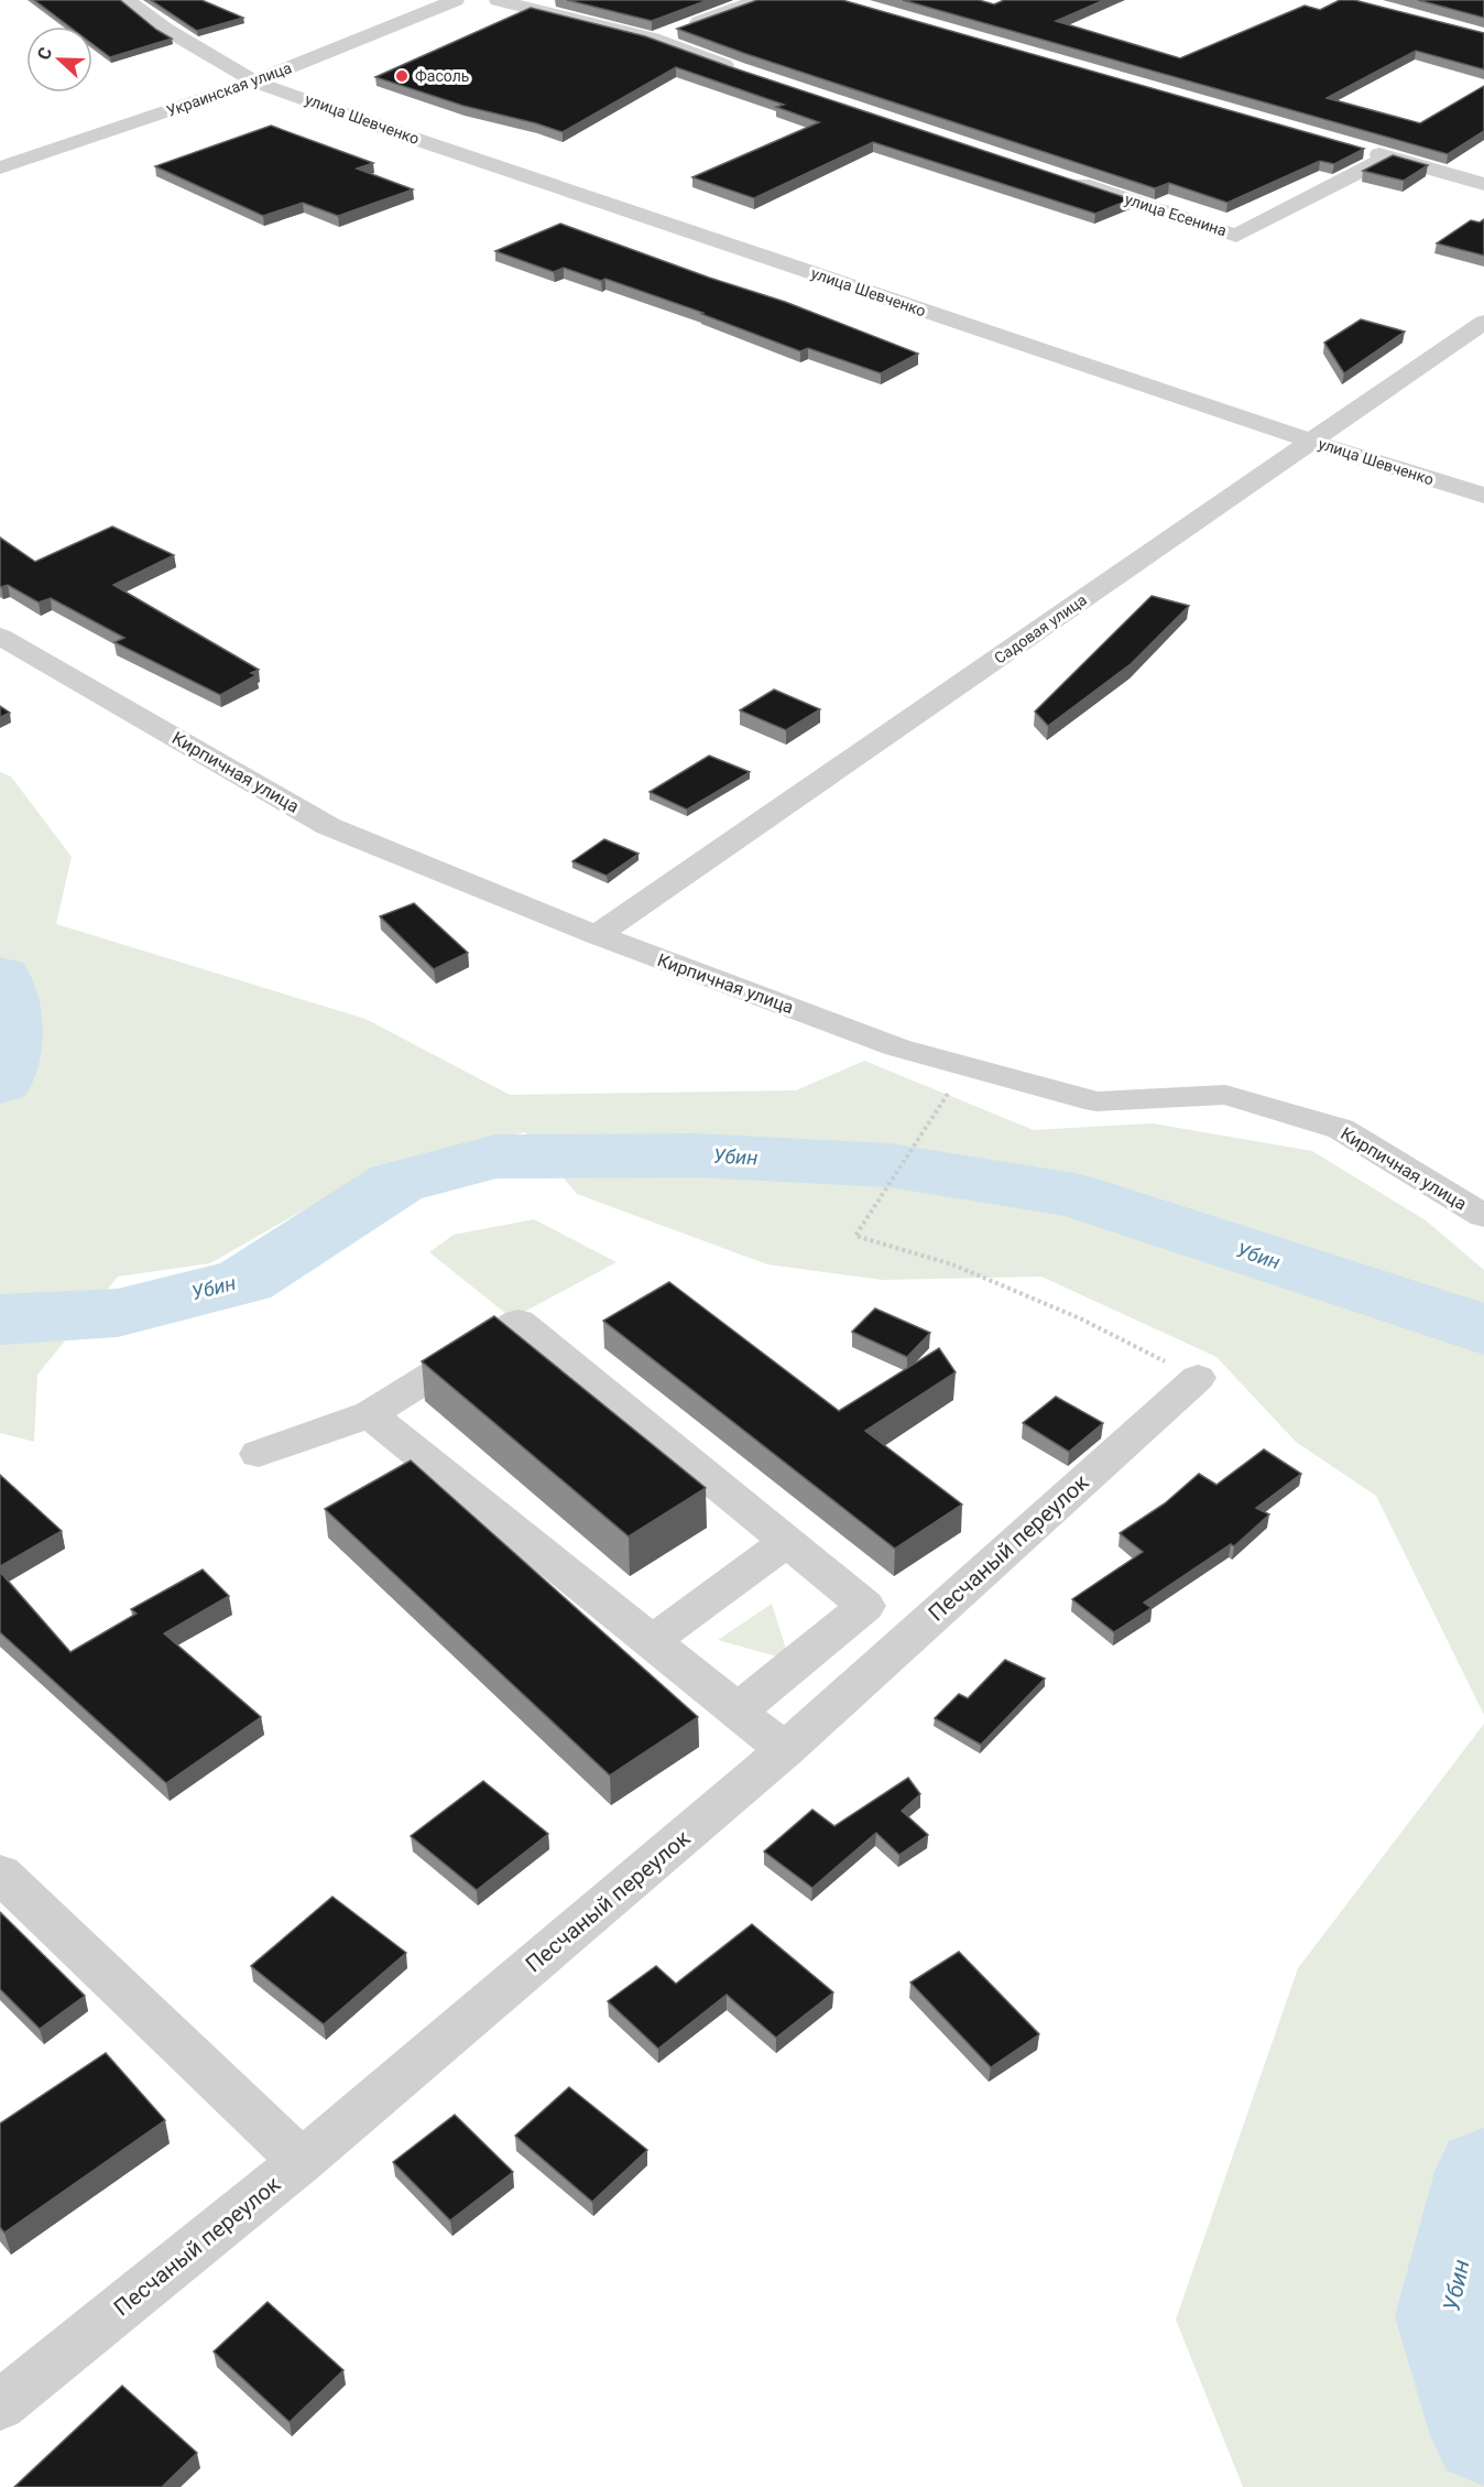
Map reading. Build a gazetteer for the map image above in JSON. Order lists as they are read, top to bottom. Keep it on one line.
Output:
{"streets":{"street":["Украинская улица","улица Шевченко","улица Есенина","Садовая улица","Кирпичная улица","Песчаный переулок"]},"crossings":[["Украинская улица","улица Шевченко"],["улица Шевченко","Садовая улица"],["Садовая улица","Кирпичная улица"]],"water":["Убин"],"places":["Фасоль"],"north":"left"}
